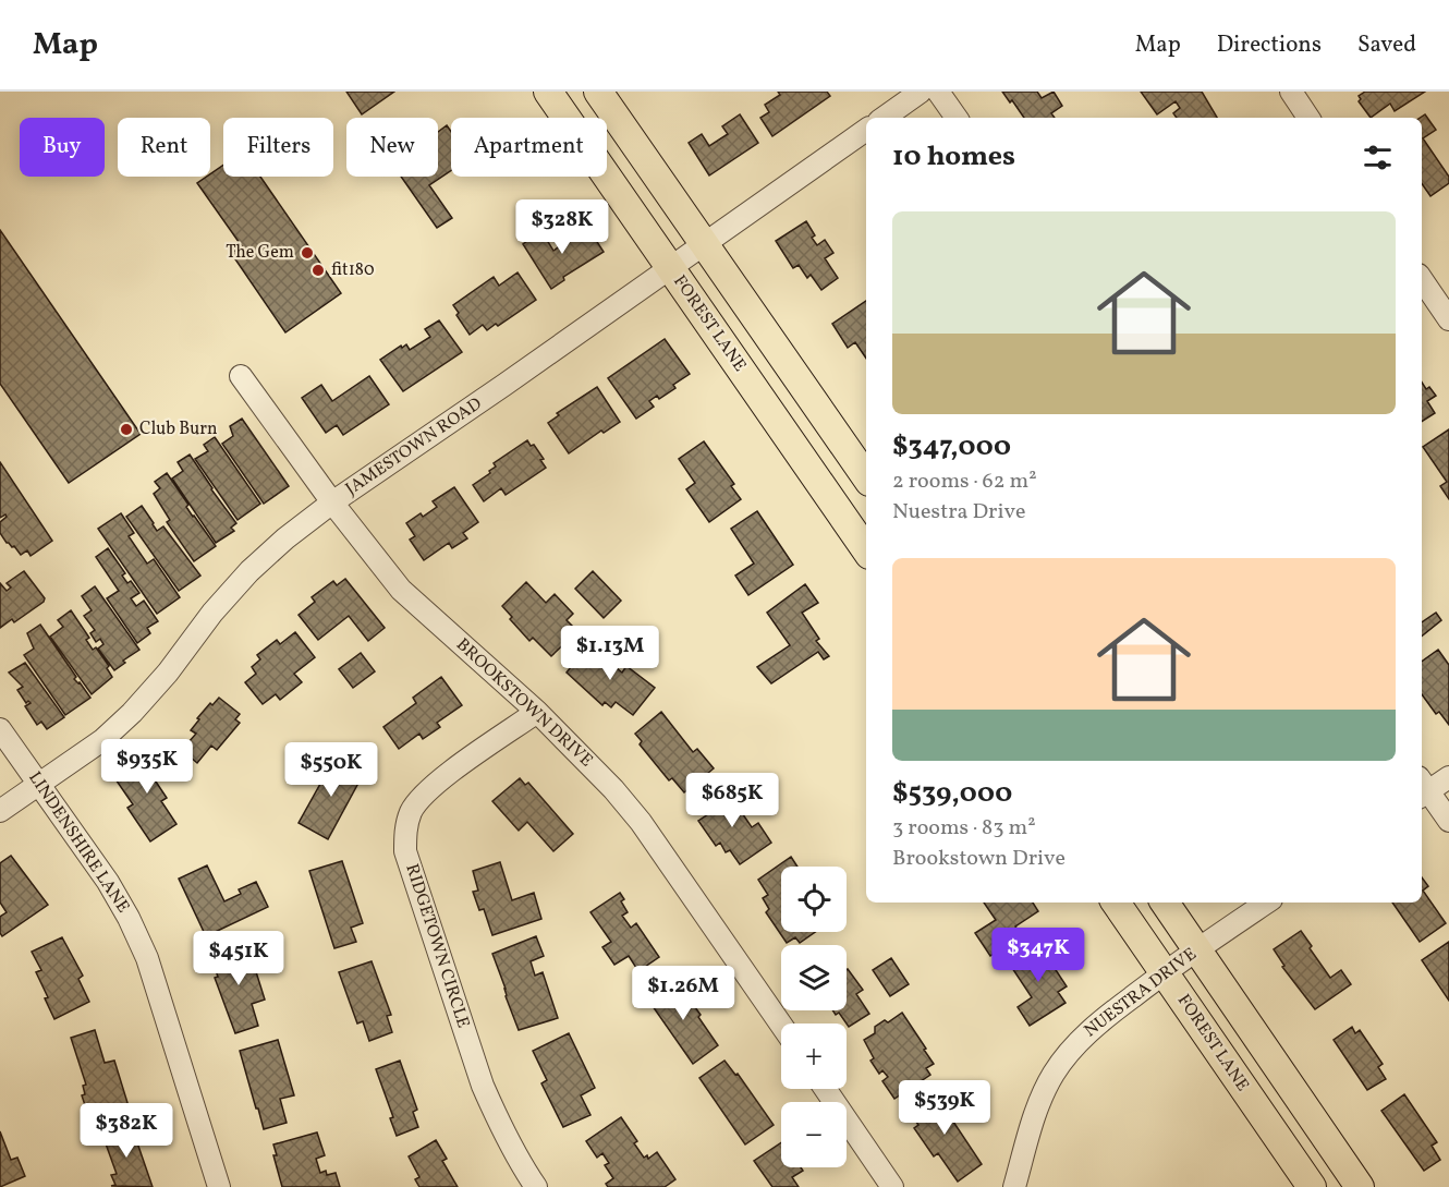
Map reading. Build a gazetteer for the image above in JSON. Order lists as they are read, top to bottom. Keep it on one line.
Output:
{"streets":{"main road":["FOREST LANE"],"street":["JAMESTOWN ROAD","BROOKSTOWN DRIVE","LINDENSHIRE LANE","RIDGETOWN CIRCLE","NUESTRA DRIVE"]},"crossings":[["FOREST LANE","JAMESTOWN ROAD"],["FOREST LANE","NUESTRA DRIVE"],["JAMESTOWN ROAD","BROOKSTOWN DRIVE"],["JAMESTOWN ROAD","LINDENSHIRE LANE"],["BROOKSTOWN DRIVE","RIDGETOWN CIRCLE"]],"places":["The Gem","fit180","Club Burn"],"page":{"header":"Map","nav":["Map","Directions","Saved"],"chip":["Buy","Rent","Filters","New","Apartment"],"heading":"10 homes","list":[{"name":"$347,000","note":"2 rooms · 62 m² · Nuestra Drive"},{"name":"$539,000","note":"3 rooms · 83 m² · Brookstown Drive"}],"price":["$328K","$1.13M","$935K","$550K","$685K","$347K","$451K","$1.26M","$539K","$382K"],"map_buttons":["+","−"]}}
